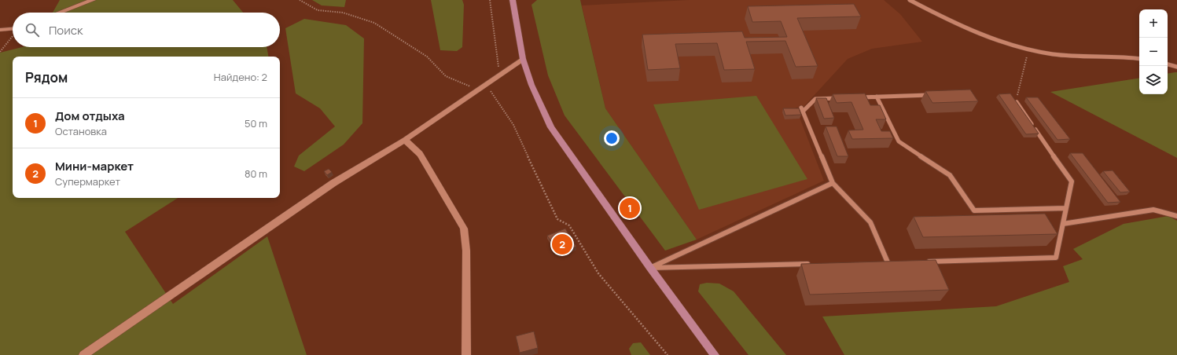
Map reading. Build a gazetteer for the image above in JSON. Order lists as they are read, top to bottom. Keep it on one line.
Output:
{"page":{"map_buttons":["+","−"],"search":"Поиск","heading":["Рядом","Найдено: 2"],"list":[{"mark":"1","name":"Дом отдыха","note":"Остановка","value":"50 m"},{"mark":"2","name":"Мини-маркет","note":"Супермаркет","value":"80 m"}],"pins":["1","2"]}}
